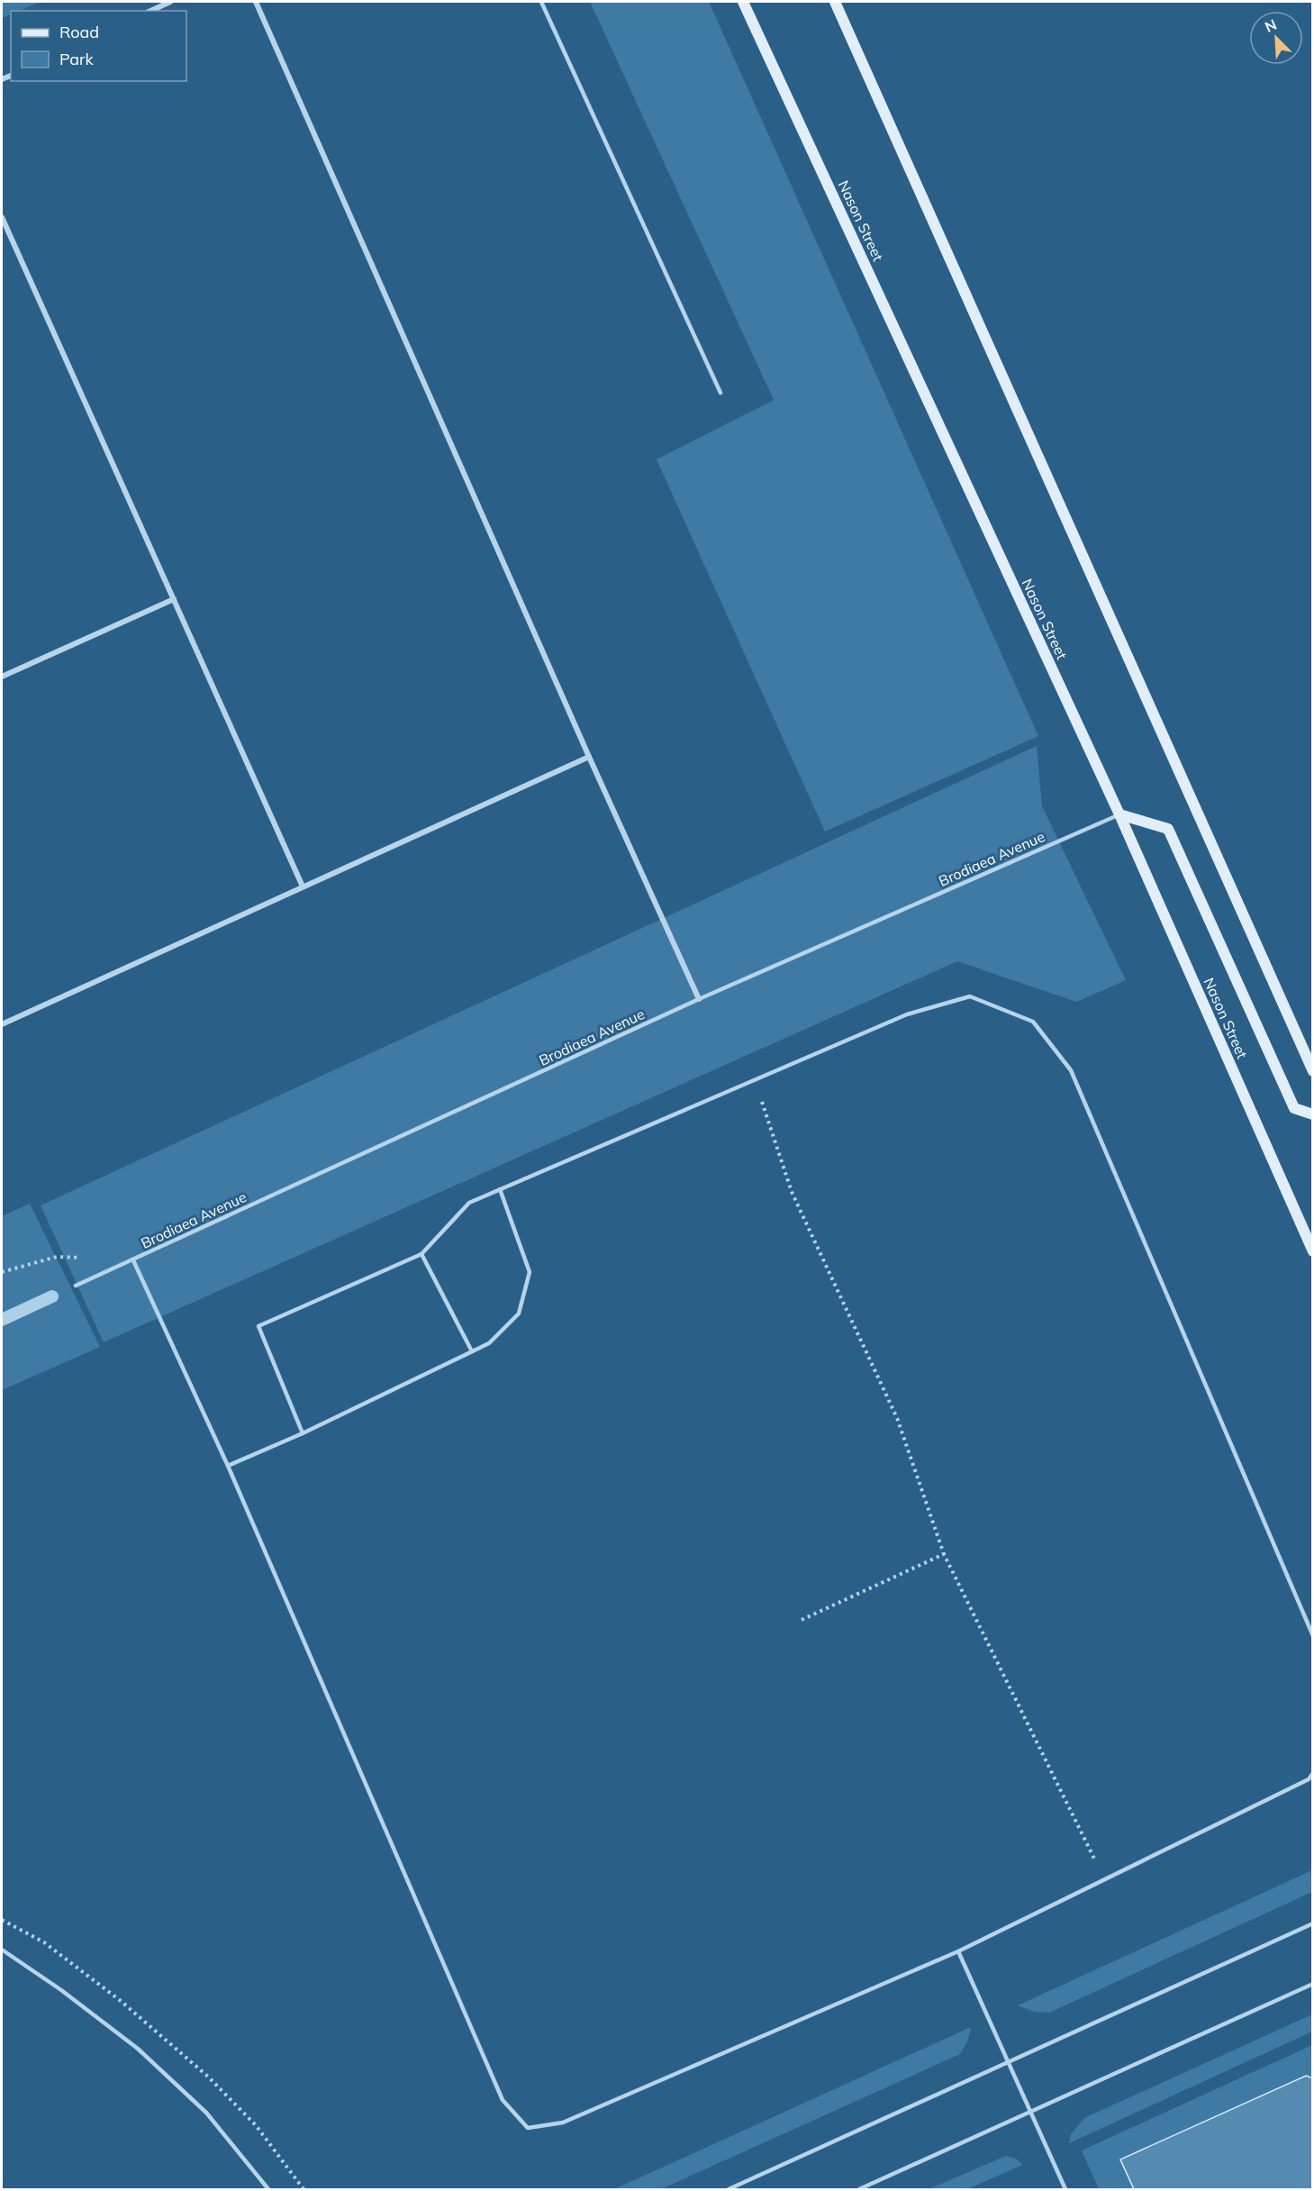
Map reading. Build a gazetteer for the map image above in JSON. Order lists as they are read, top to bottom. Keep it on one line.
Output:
{"streets":{"main road":["Nason Street"],"lane":["Brodiaea Avenue"]},"crossings":[["Nason Street","Brodiaea Avenue"]],"legend":["Road","Park"],"north":"top left"}
